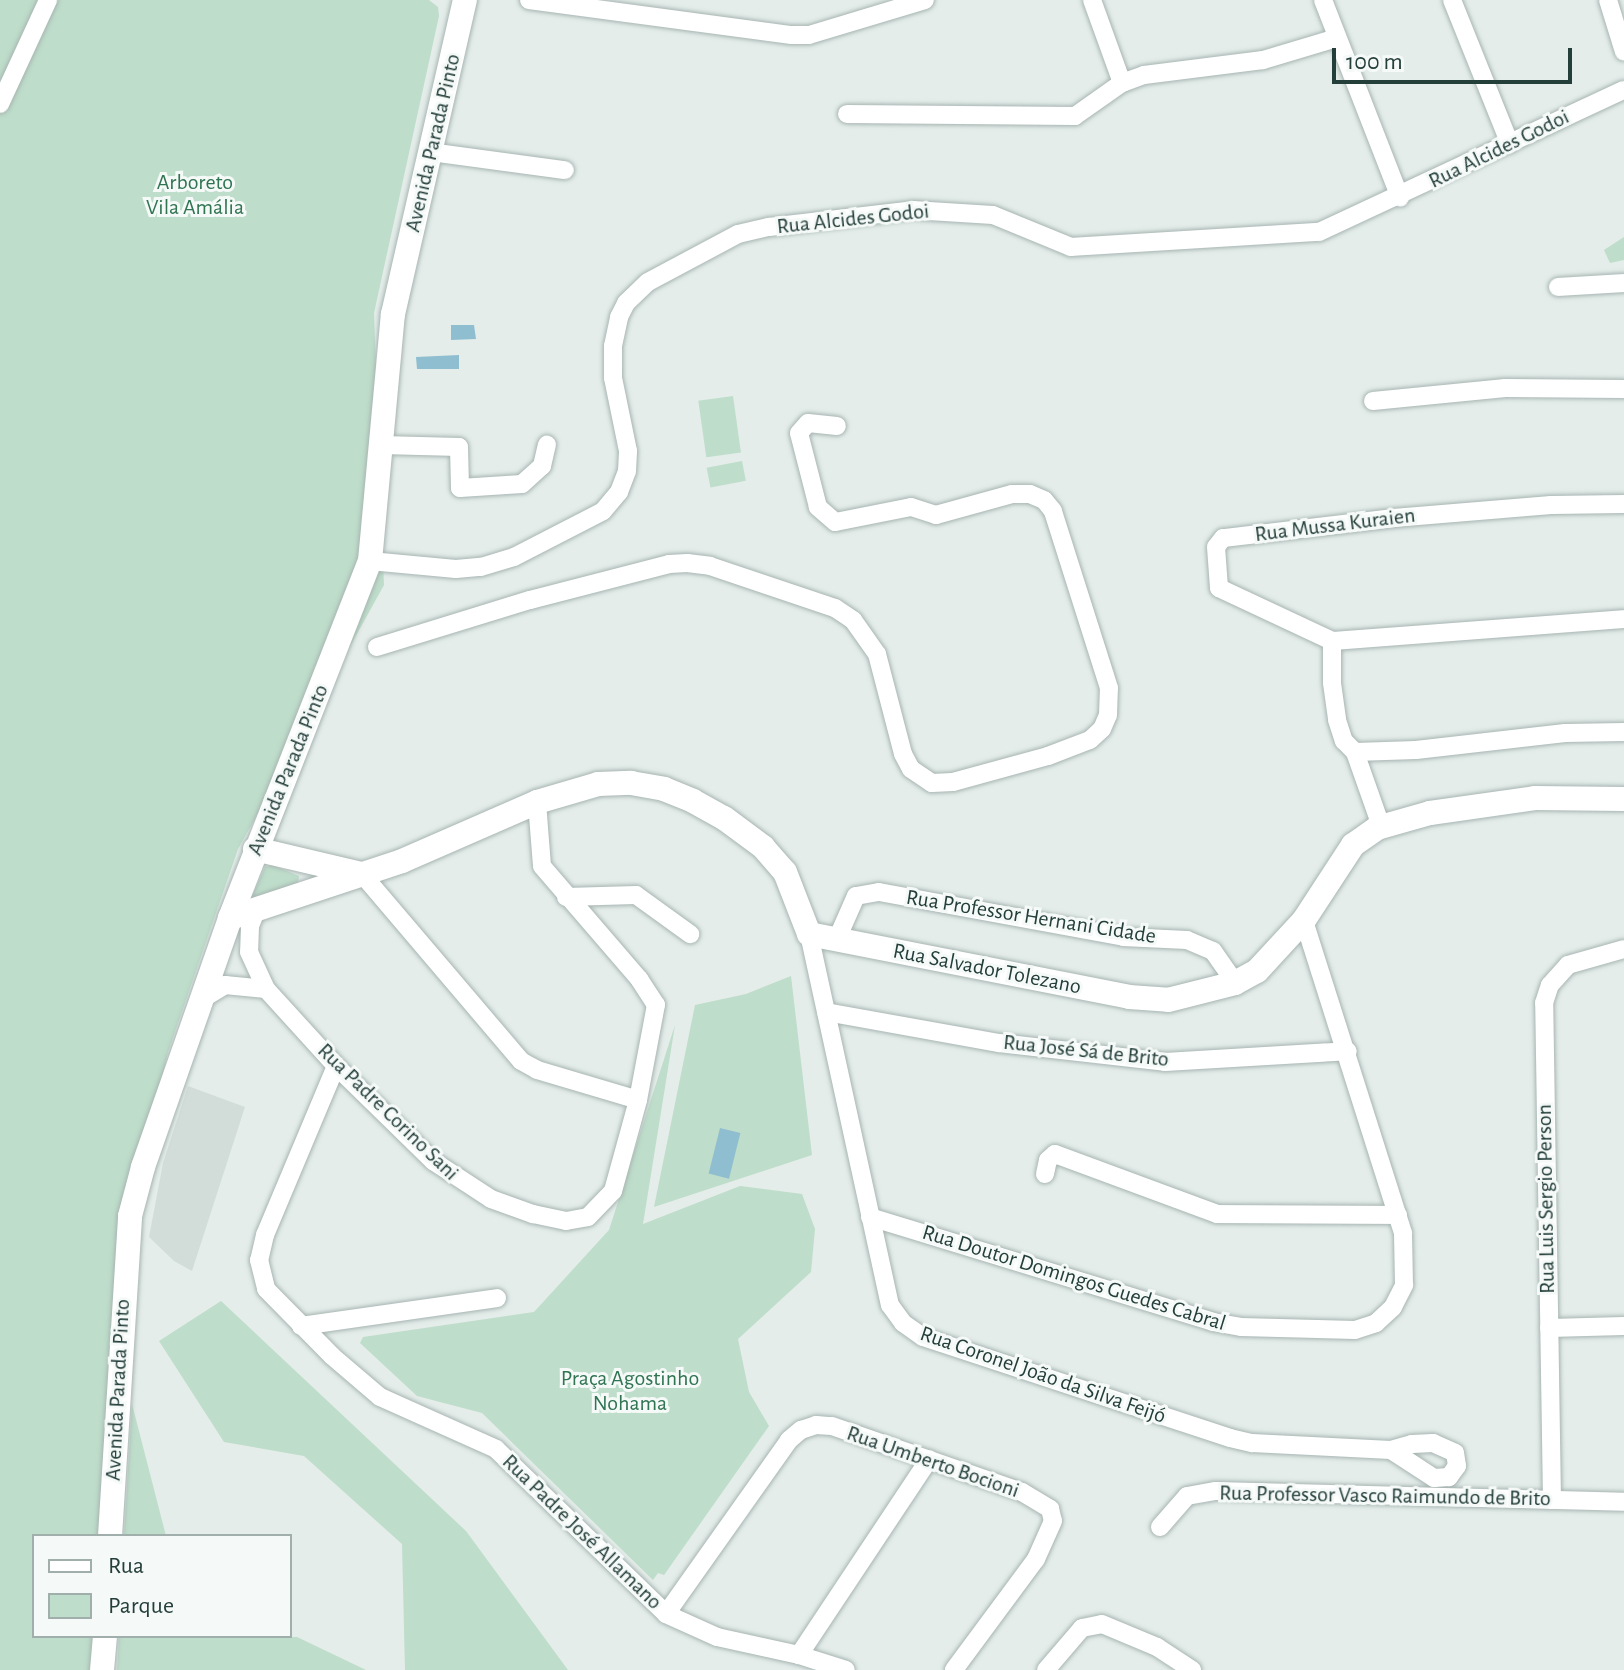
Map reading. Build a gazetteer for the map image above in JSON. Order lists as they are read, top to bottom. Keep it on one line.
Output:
{"streets":{"street":["Avenida Parada Pinto","Rua Alcides Godoi","Rua Mussa Kuraien","Rua Professor Hernani Cidade","Rua Salvador Tolezano","Rua José Sá de Brito","Rua Padre Corino Sani","Rua Luis Sergio Person","Rua Doutor Domingos Guedes Cabral","Rua Coronel João da Silva Feijó","Rua Umberto Bocioni","Rua Professor Vasco Raimundo de Brito","Rua Padre José Allamano"]},"crossings":[["Avenida Parada Pinto","Rua Alcides Godoi"],["Rua Professor Hernani Cidade","Rua Salvador Tolezano"],["Rua Salvador Tolezano","Rua Doutor Domingos Guedes Cabral"],["Rua Salvador Tolezano","Rua Coronel João da Silva Feijó"],["Rua José Sá de Brito","Rua Doutor Domingos Guedes Cabral"],["Rua José Sá de Brito","Rua Coronel João da Silva Feijó"],["Rua Padre Corino Sani","Rua Padre José Allamano"],["Rua Luis Sergio Person","Rua Professor Vasco Raimundo de Brito"],["Rua Doutor Domingos Guedes Cabral","Rua Coronel João da Silva Feijó"],["Rua Umberto Bocioni","Rua Padre José Allamano"]],"parks":["Arboreto Vila Amália","Praça Agostinho Nohama"],"legend":["Rua","Parque"],"scale_bar":"100 m"}
